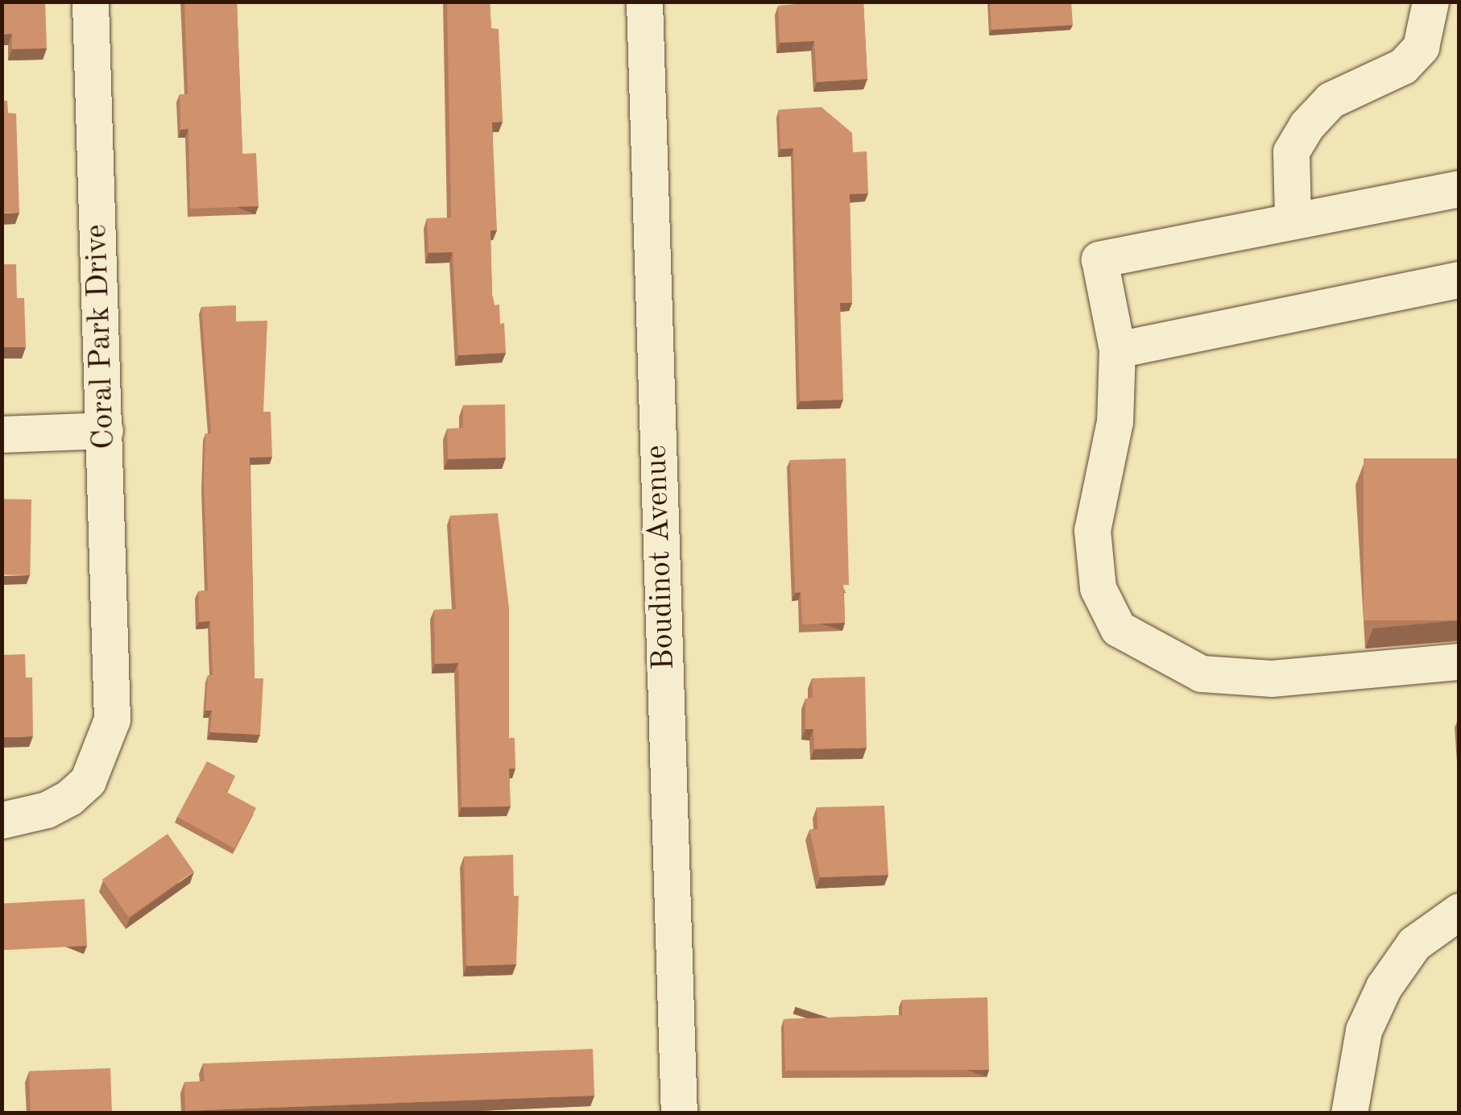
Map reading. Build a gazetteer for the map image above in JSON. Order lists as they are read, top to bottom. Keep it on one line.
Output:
{"streets":{"street":["Coral Park Drive","Boudinot Avenue"]}}
